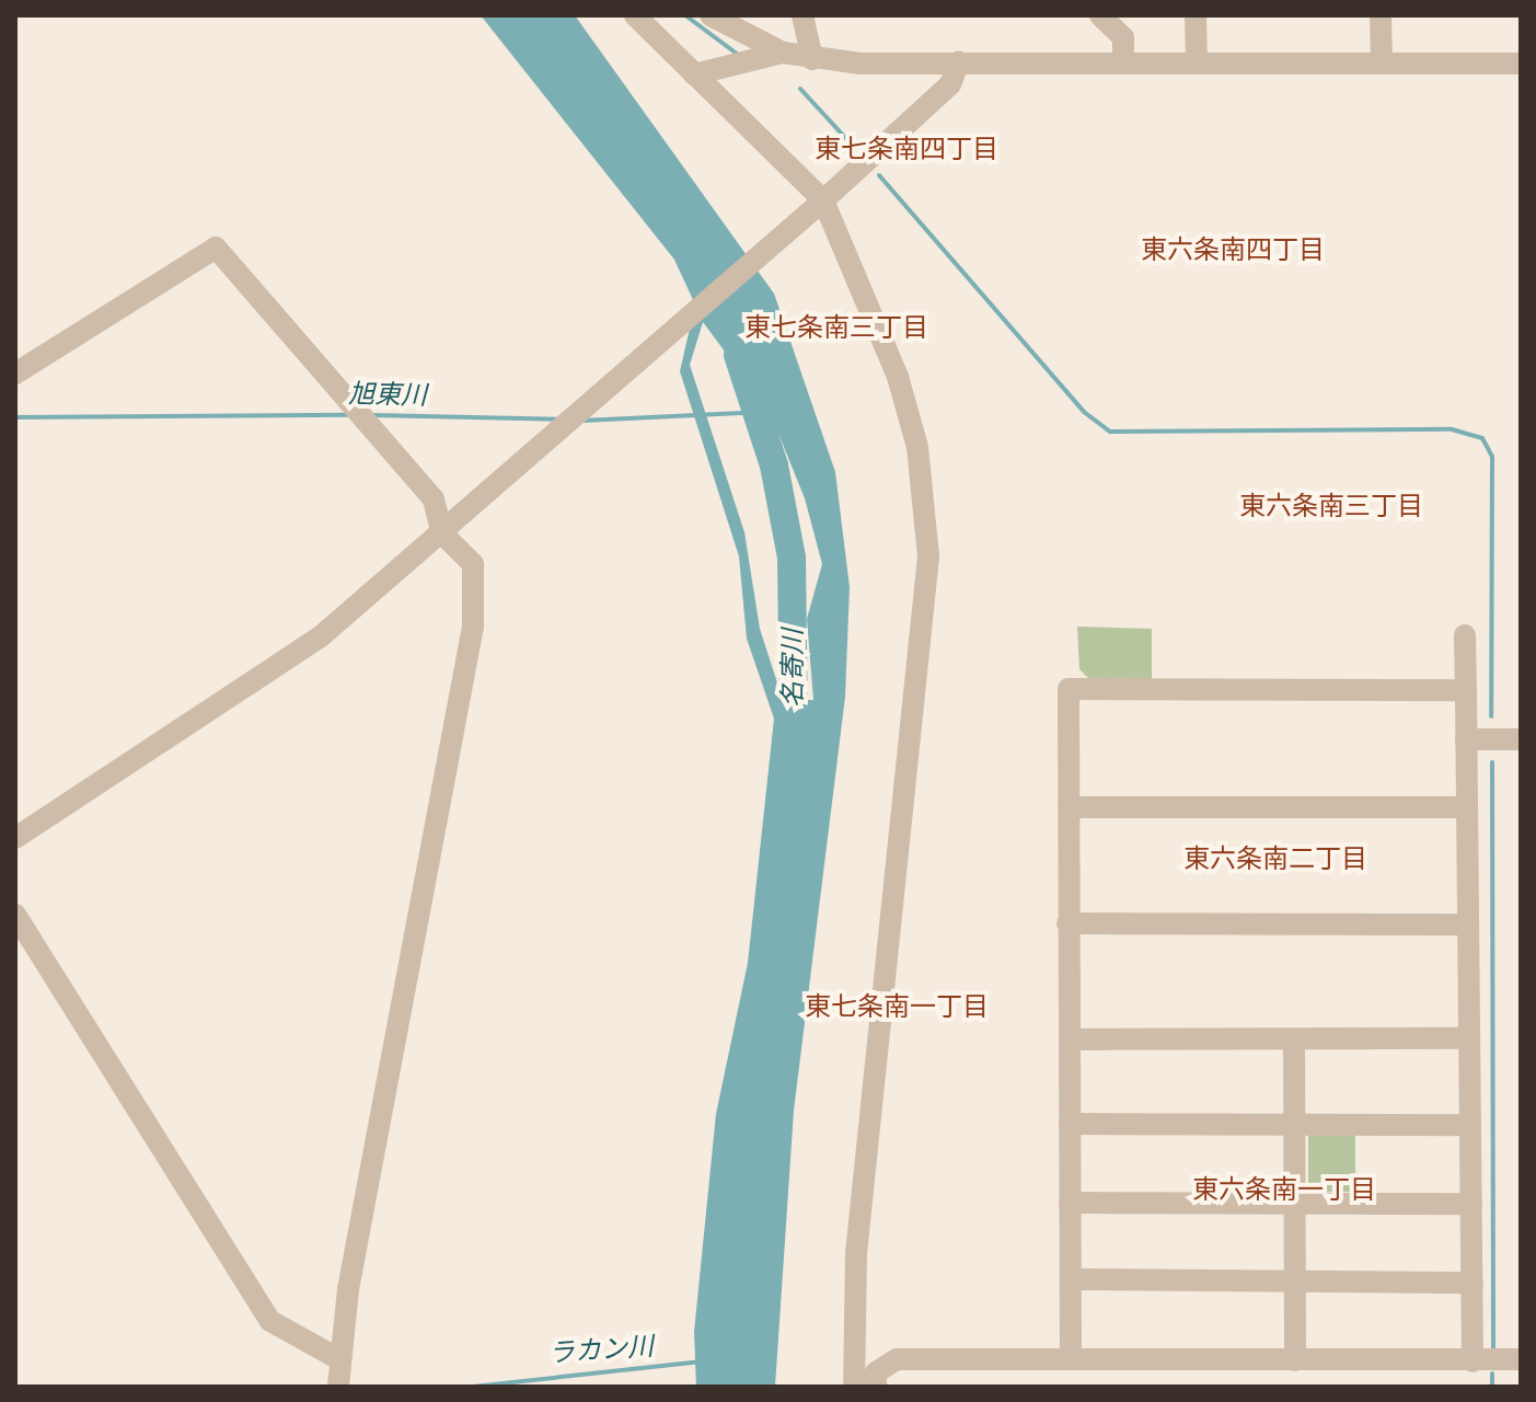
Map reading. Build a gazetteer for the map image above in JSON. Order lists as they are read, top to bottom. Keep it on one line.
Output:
{"districts":["東七条南四丁目","東六条南四丁目","東七条南三丁目","東六条南三丁目","東六条南二丁目","東七条南一丁目","東六条南一丁目"],"water":["旭東川","名寄川","ラカン川"]}
